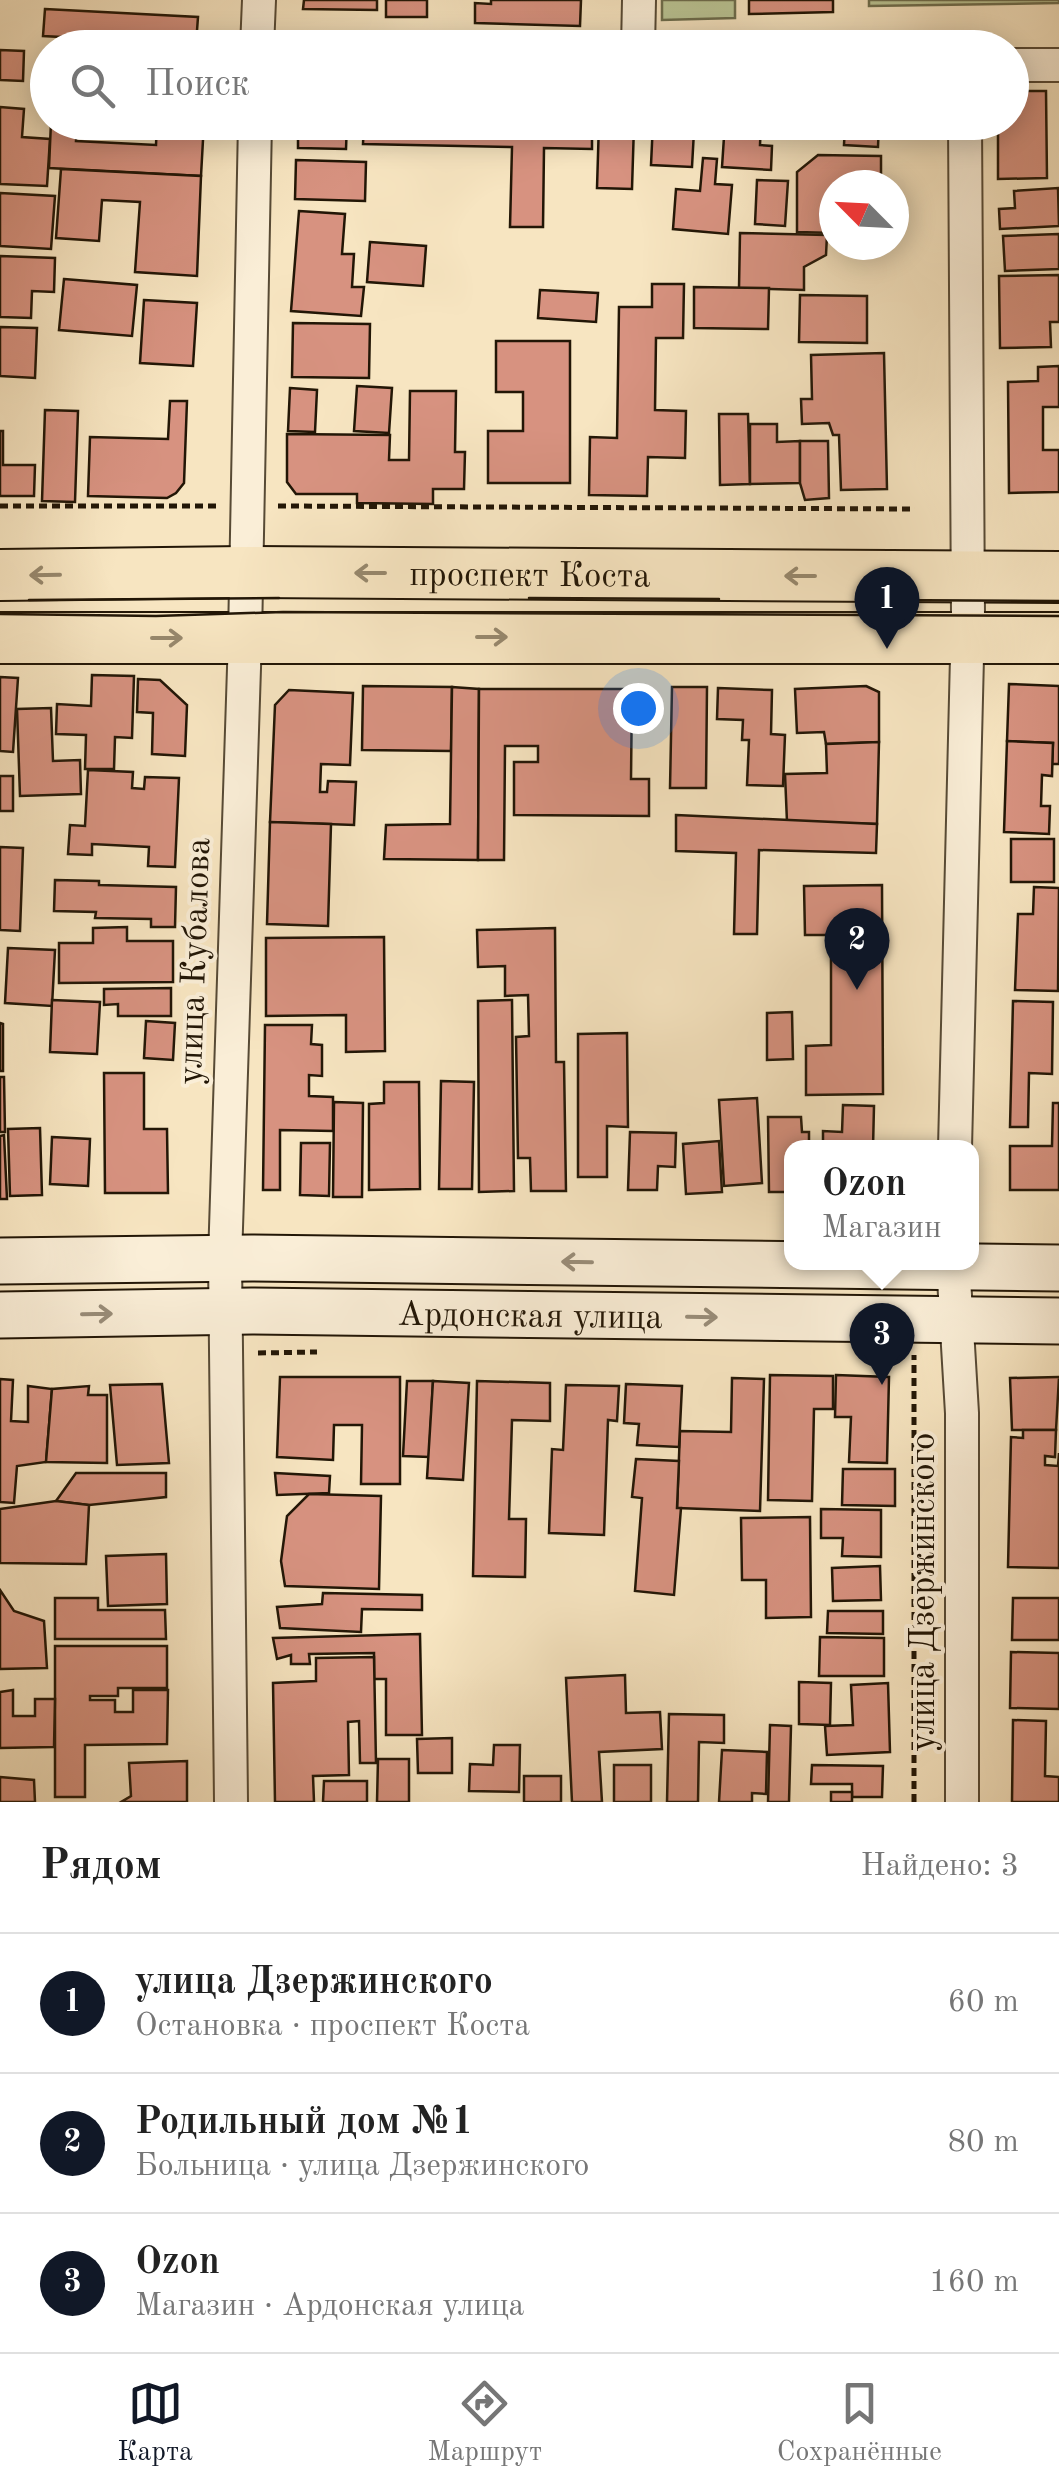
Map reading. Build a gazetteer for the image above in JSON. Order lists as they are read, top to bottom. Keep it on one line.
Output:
{"streets":{"main road":["проспект Коста","Ардонская улица"],"street":["улица Кубалова","улица Дзержинского"]},"crossings":[["проспект Коста","улица Кубалова"],["улица Кубалова","Ардонская улица"],["Ардонская улица","улица Дзержинского"]],"north":"top left","page":{"search":"Поиск","pins":["1","2","3"],"popup":["Ozon","Магазин"],"heading":["Рядом","Найдено: 3"],"list":[{"mark":"1","name":"улица Дзержинского","note":"Остановка · проспект Коста","value":"60 m"},{"mark":"2","name":"Родильный дом №1","note":"Больница · улица Дзержинского","value":"80 m"},{"mark":"3","name":"Ozon","note":"Магазин · Ардонская улица","value":"160 m"}],"nav":["Карта","Маршрут","Сохранённые"]}}
